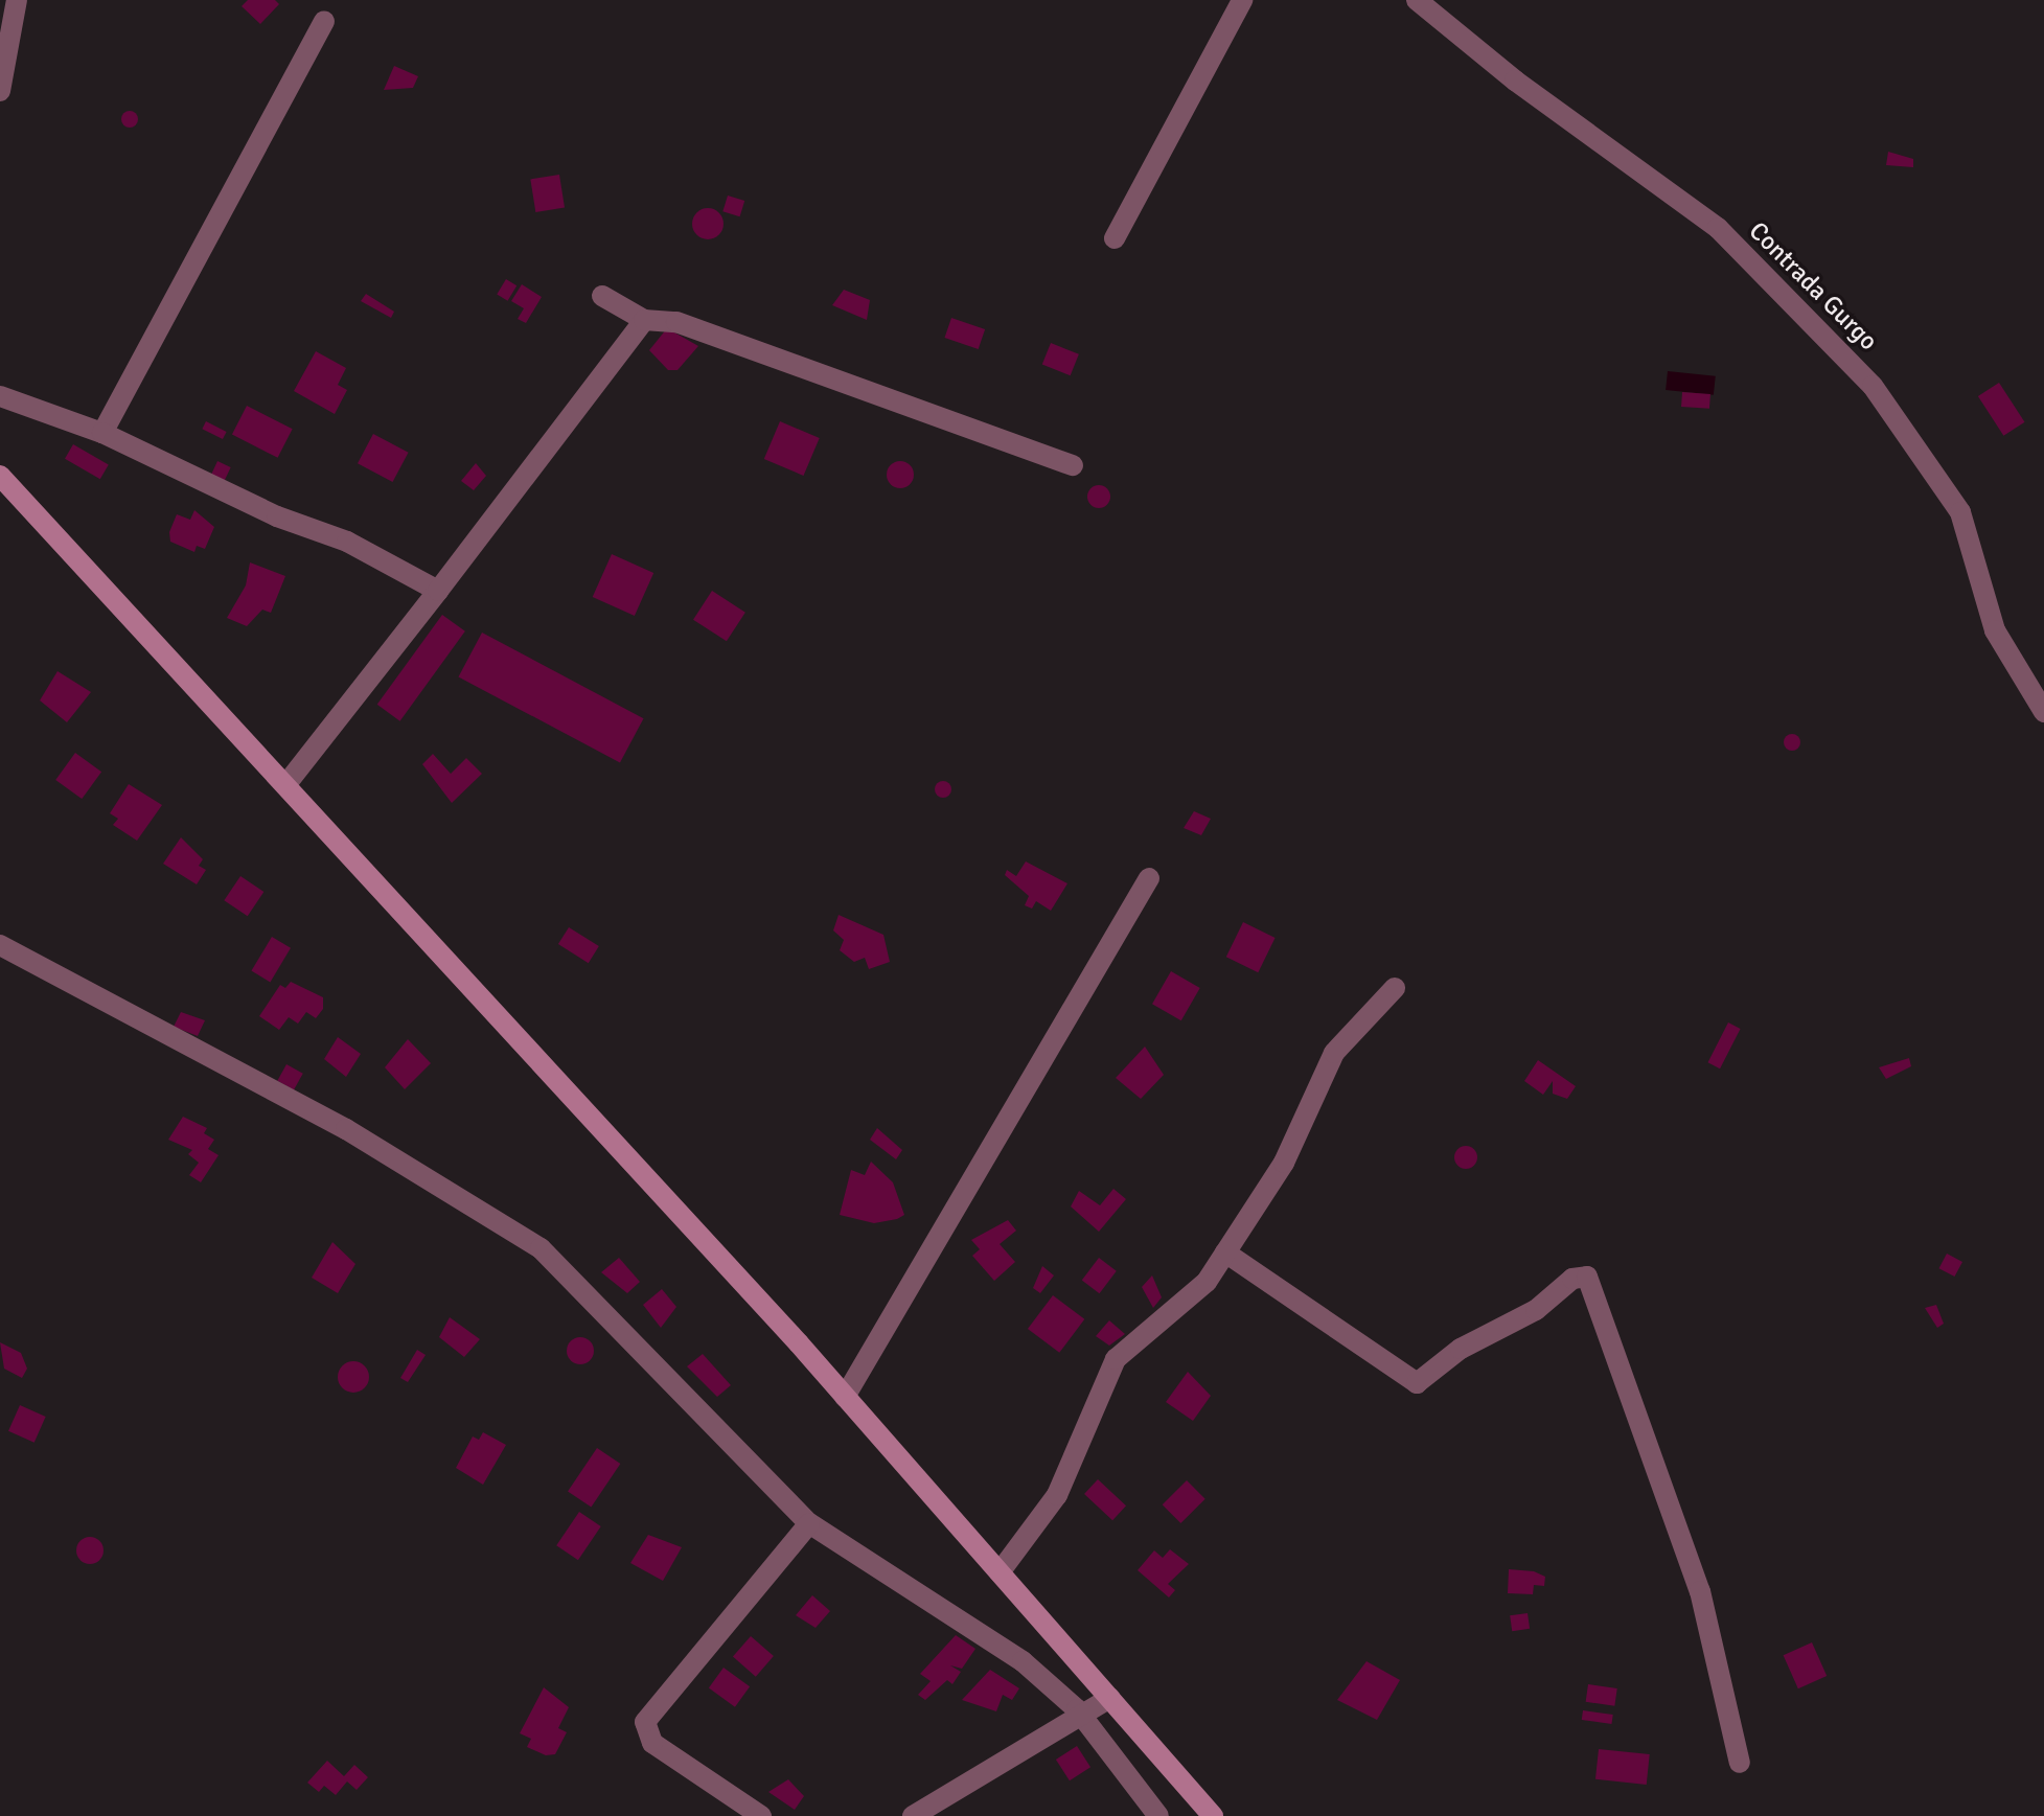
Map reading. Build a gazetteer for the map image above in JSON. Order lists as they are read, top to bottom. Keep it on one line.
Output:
{"streets":{"street":["Contrada Gurgo"]}}
